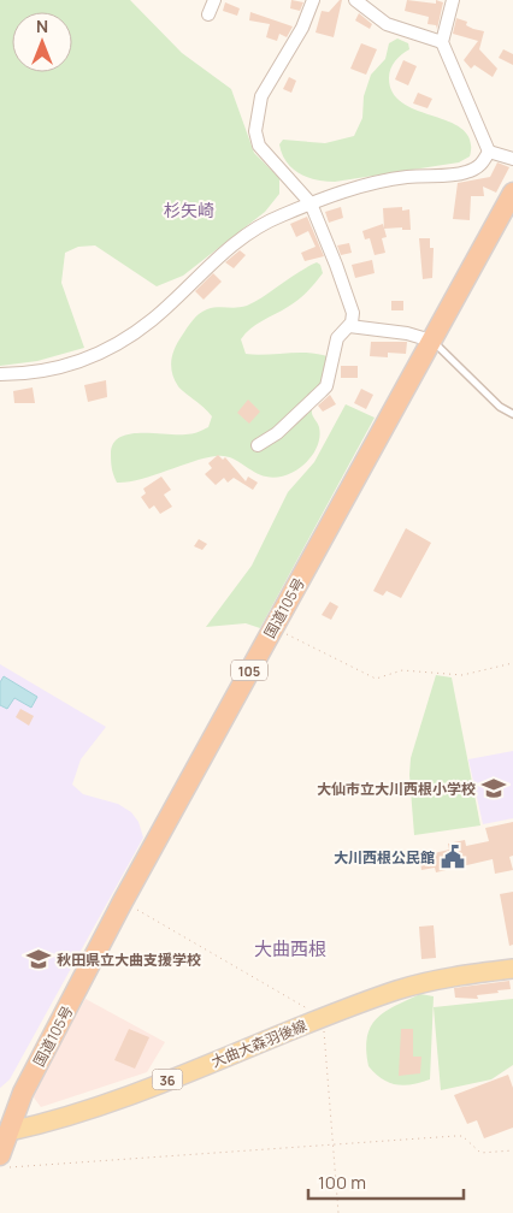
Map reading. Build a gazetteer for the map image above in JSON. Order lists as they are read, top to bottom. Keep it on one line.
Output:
{"streets":{"highway":["国道105号","105"],"main road":["大曲大森羽後線","36"]},"crossings":[["国道105号","大曲大森羽後線"]],"districts":["杉矢崎","大曲西根"],"places":{"school or university":["大仙市立大川西根小学校","秋田県立大曲支援学校"],"public building":["大川西根公民館"]},"scale_bar":"100 m","north":"top"}
